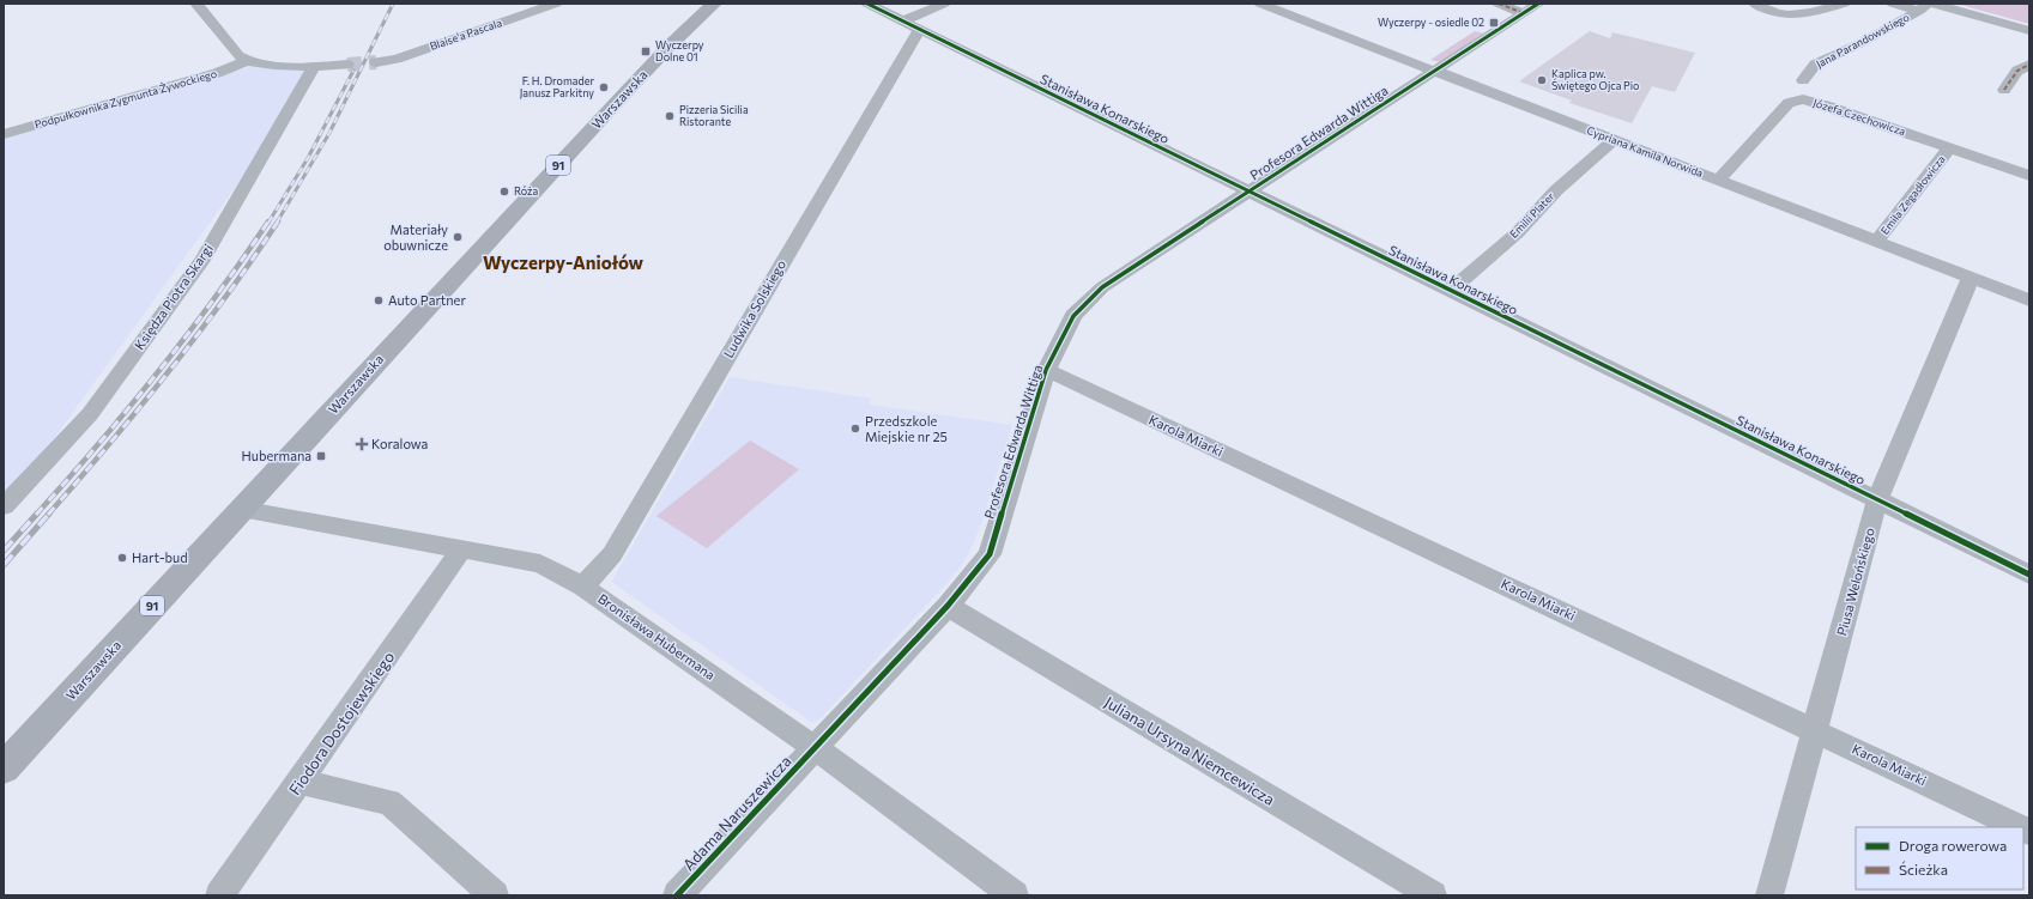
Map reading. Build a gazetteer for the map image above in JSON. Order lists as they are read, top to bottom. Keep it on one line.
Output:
{"streets":{"main road":["Warszawska","91"],"street":["Blaise'a Pascala","Jana Parandowskiego","Podpułkownika Zygmunta Żywockiego","Stanisława Konarskiego","Józefa Czechowicza","Profesora Edwarda Wittiga","Cypriana Kamila Norwida","Emila Zegadłowicza","Emilii Plater","Księdza Piotra Skargi","Ludwika Solskiego","Karola Miarki","Piusa Welońskiego","Bronisława Hubermana","Fiodora Dostojewskiego","Juliana Ursyna Niemcewicza","Adama Naruszewicza"]},"crossings":[["Warszawska","Bronisława Hubermana"],["Stanisława Konarskiego","Profesora Edwarda Wittiga"],["Stanisława Konarskiego","Emilii Plater"],["Stanisława Konarskiego","Ludwika Solskiego"],["Stanisława Konarskiego","Piusa Welońskiego"],["Józefa Czechowicza","Cypriana Kamila Norwida"],["Józefa Czechowicza","Emila Zegadłowicza"],["Profesora Edwarda Wittiga","Cypriana Kamila Norwida"],["Profesora Edwarda Wittiga","Karola Miarki"],["Profesora Edwarda Wittiga","Bronisława Hubermana"],["Profesora Edwarda Wittiga","Juliana Ursyna Niemcewicza"],["Profesora Edwarda Wittiga","Adama Naruszewicza"],["Cypriana Kamila Norwida","Emila Zegadłowicza"],["Cypriana Kamila Norwida","Emilii Plater"],["Cypriana Kamila Norwida","Piusa Welońskiego"],["Ludwika Solskiego","Bronisława Hubermana"],["Karola Miarki","Piusa Welońskiego"],["Bronisława Hubermana","Fiodora Dostojewskiego"],["Bronisława Hubermana","Adama Naruszewicza"]],"districts":["Wyczerpy-Aniołów"],"places":{"transit":["Wyczerpy - osiedle 02","Wyczerpy Dolne 01","Hubermana"],"other":["Kaplica pw. Świętego Ojca Pio","F. H. Dromader Janusz Parkitny","Pizzeria Sicilia Ristorante","Róża","Materiały obuwnicze","Auto Partner","Przedszkole Miejskie nr 25","Hart-bud"],"health":["Koralowa"]},"legend":["Droga rowerowa","Ścieżka"]}
